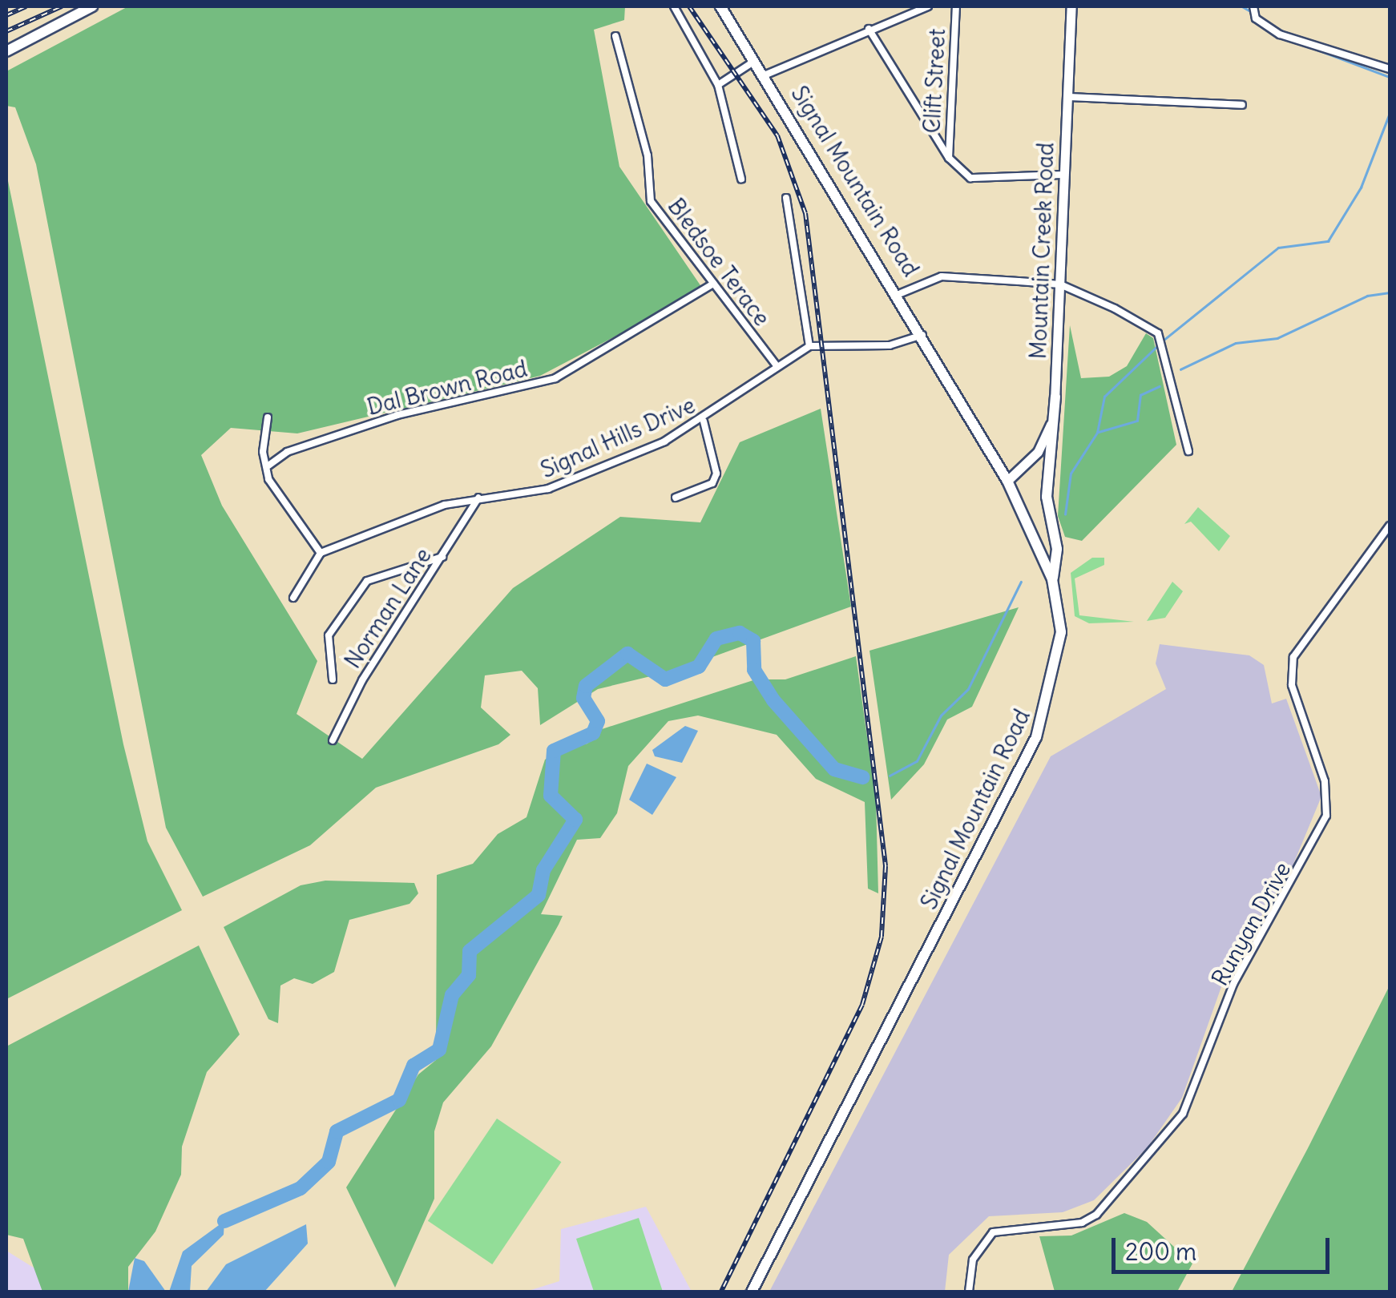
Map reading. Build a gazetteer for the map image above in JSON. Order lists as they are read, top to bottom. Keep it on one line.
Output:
{"streets":{"main road":["Signal Mountain Road","Mountain Creek Road"],"street":["Clift Street","Bledsoe Terace","Dal Brown Road","Signal Hills Drive","Norman Lane","Runyan Drive"]},"crossings":[["Signal Mountain Road","Mountain Creek Road"],["Signal Mountain Road","Signal Hills Drive"],["Bledsoe Terace","Dal Brown Road"],["Bledsoe Terace","Signal Hills Drive"],["Signal Hills Drive","Norman Lane"]],"scale_bar":"200 m"}
